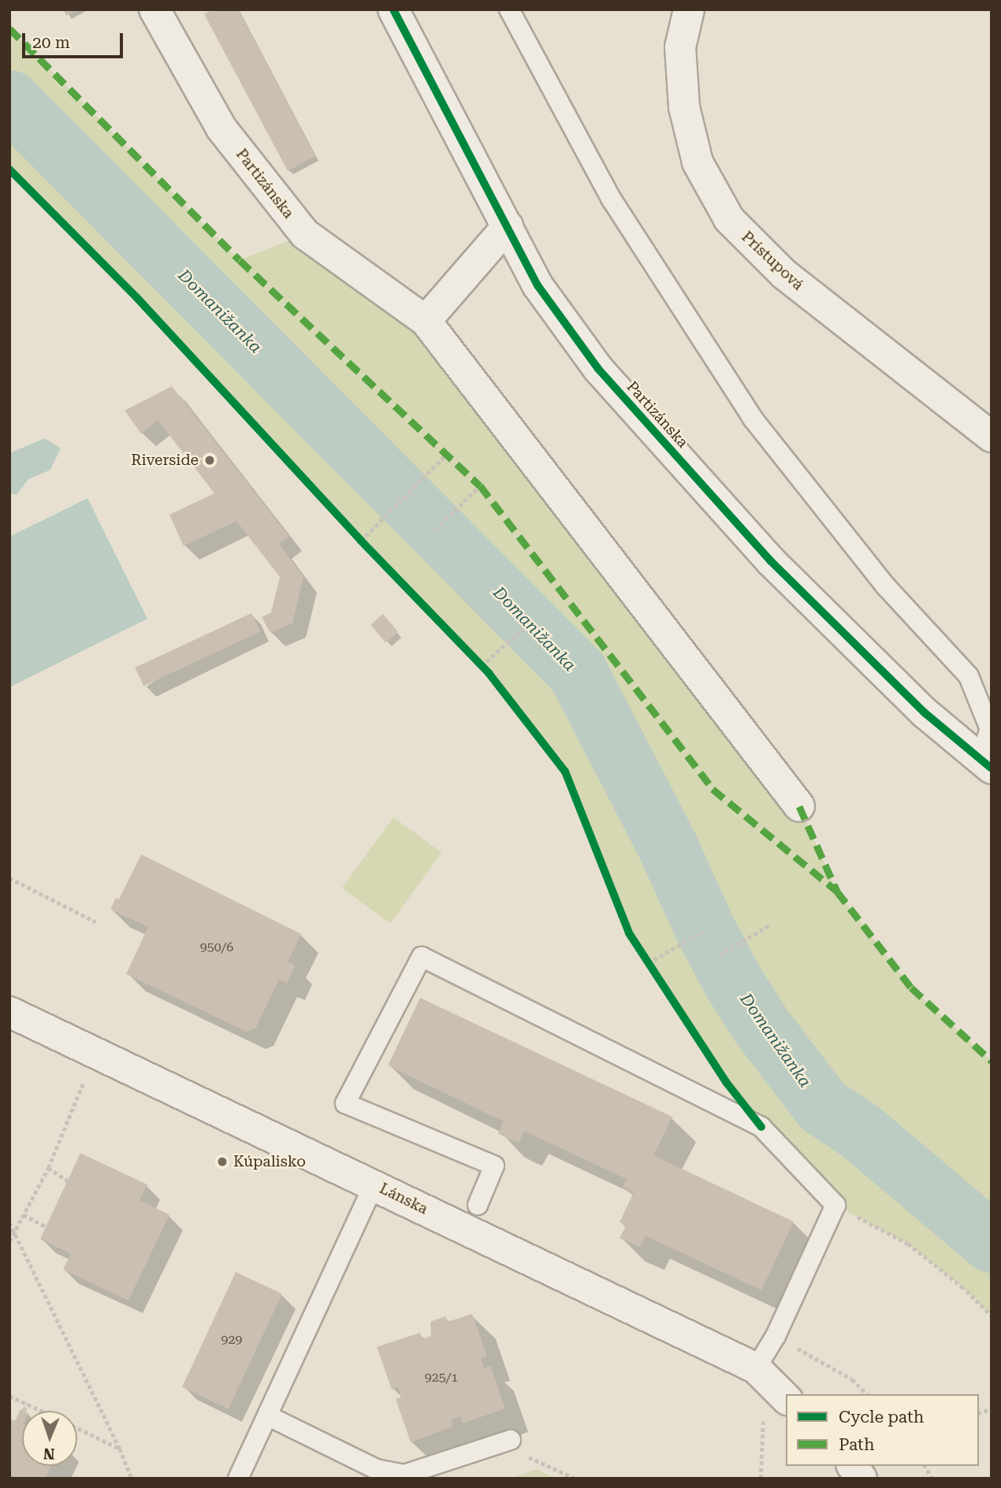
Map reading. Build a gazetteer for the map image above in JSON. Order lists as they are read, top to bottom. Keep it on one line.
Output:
{"streets":{"street":["Partizánska","Prístupová","Lánska"]},"water":["Domanižanka"],"places":["Riverside","Kúpalisko"],"house_numbers":["950/6","929","925/1"],"legend":["Cycle path","Path"],"scale_bar":"20 m","north":"bottom"}
